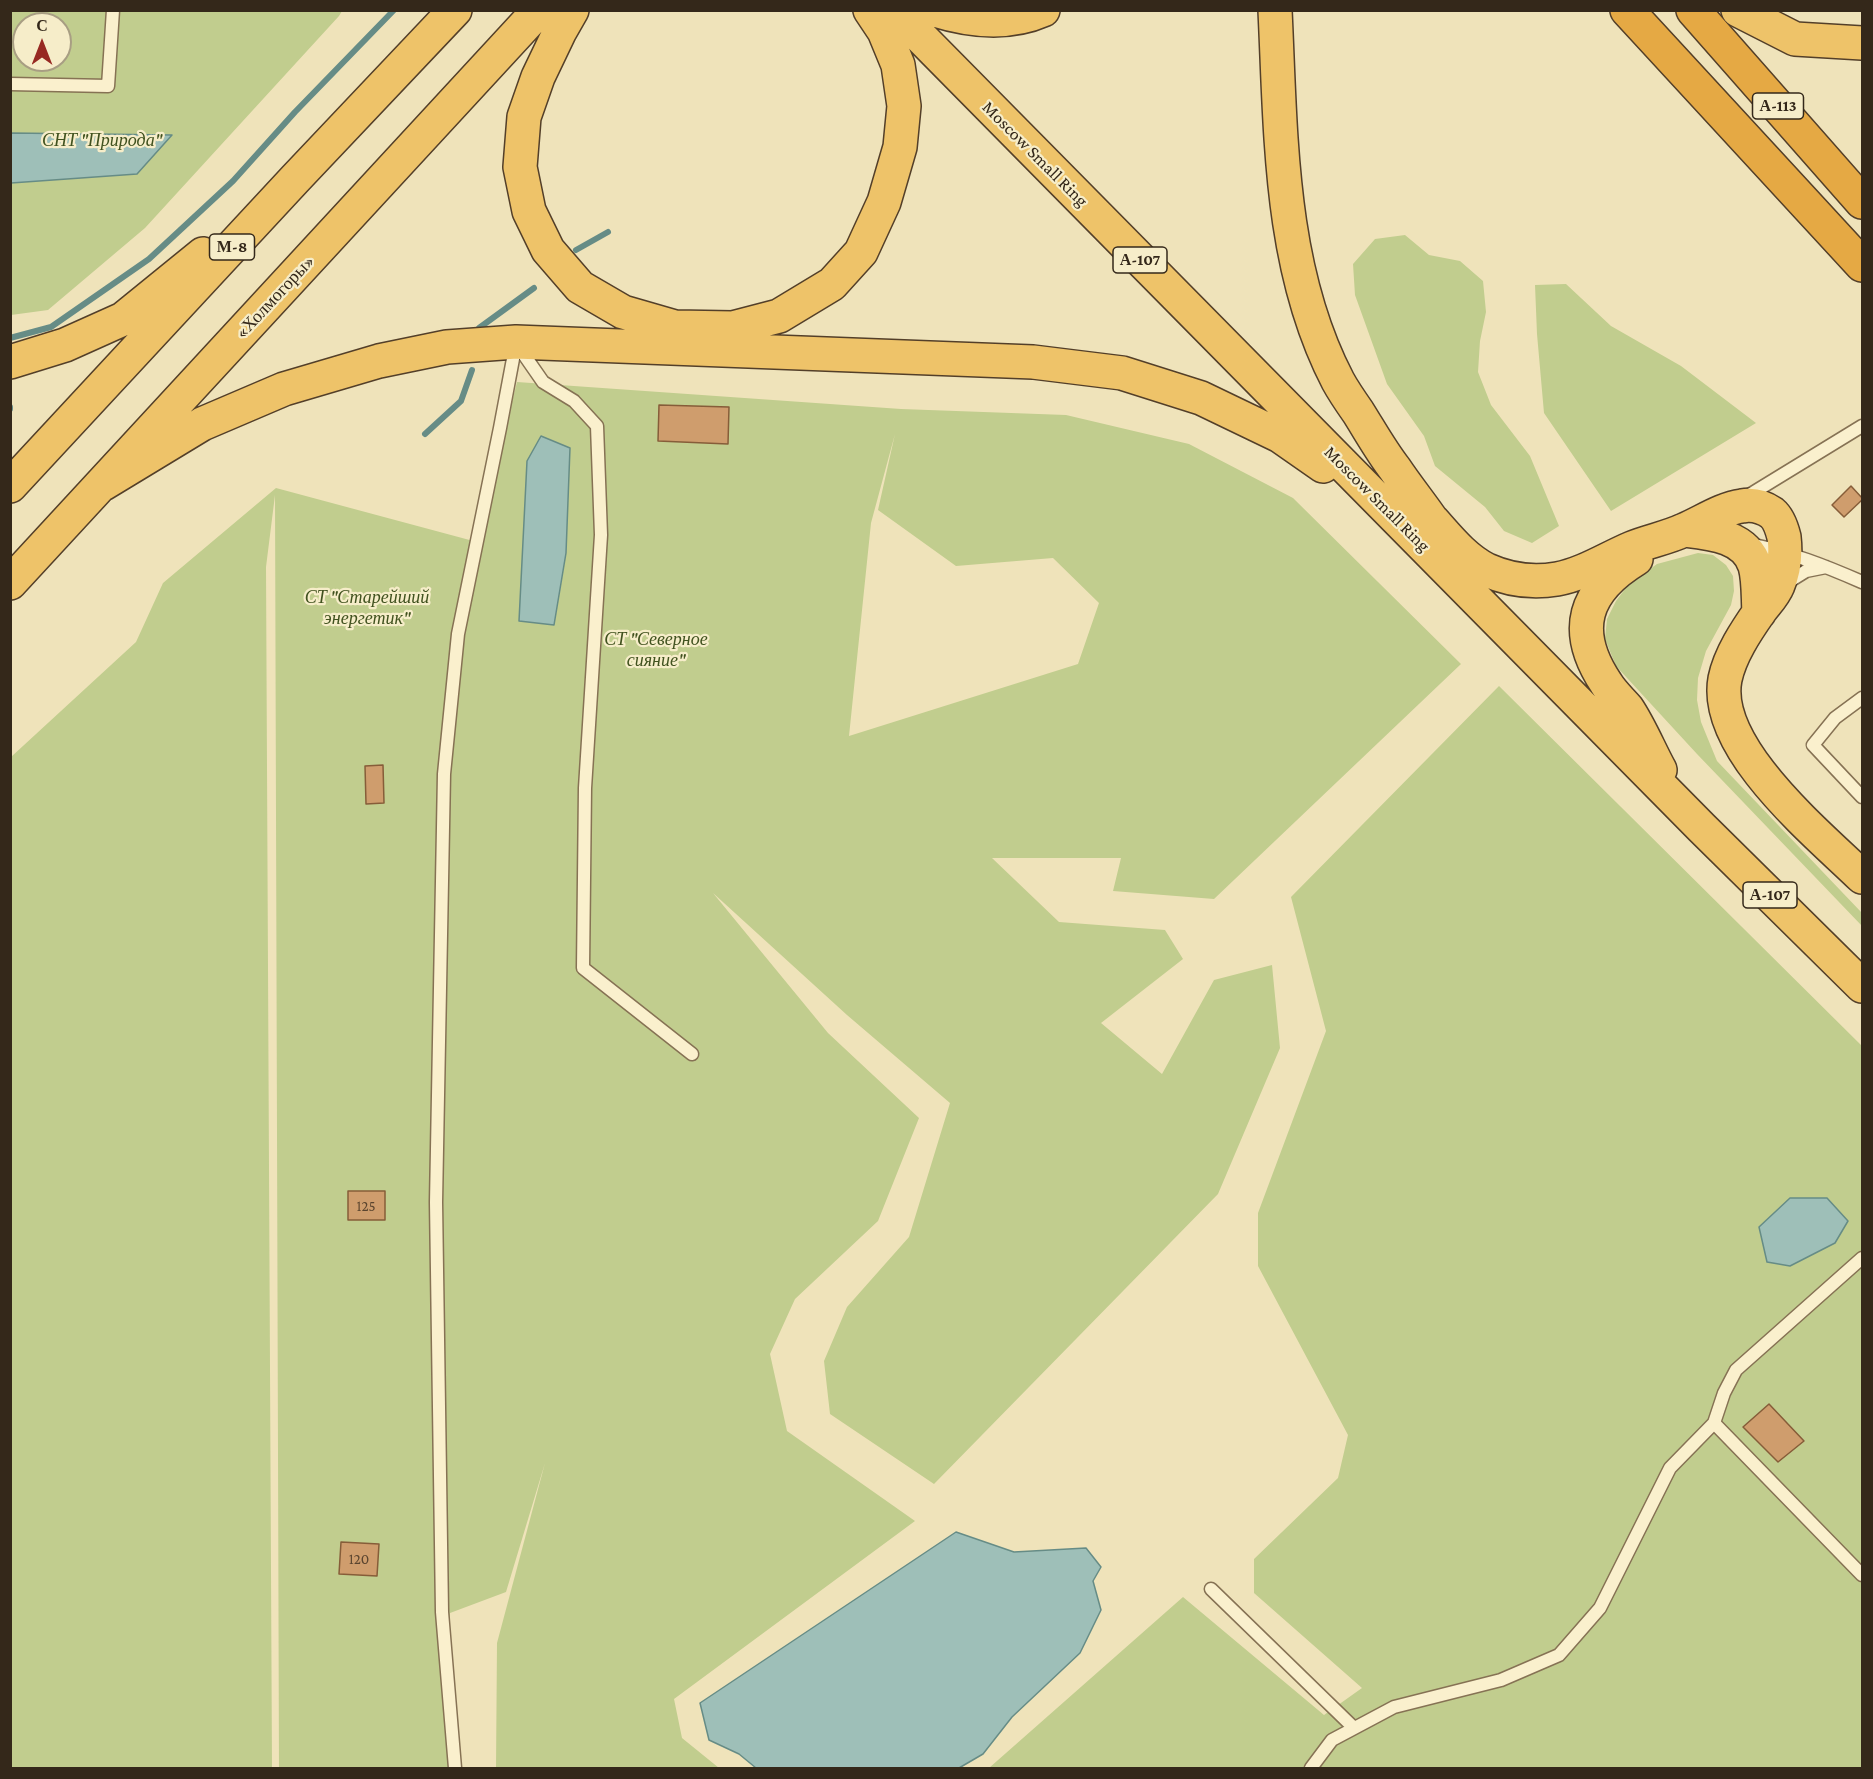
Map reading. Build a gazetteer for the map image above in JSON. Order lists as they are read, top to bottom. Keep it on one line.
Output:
{"streets":{"highway":["А-113","Moscow Small Ring","М-8","А-107","«Холмогоры»"]},"parks":["СНТ \"Природа\"","СТ \"Старейший энергетик\"","СТ \"Северное сияние\""],"house_numbers":["125","120"],"north":"top"}
